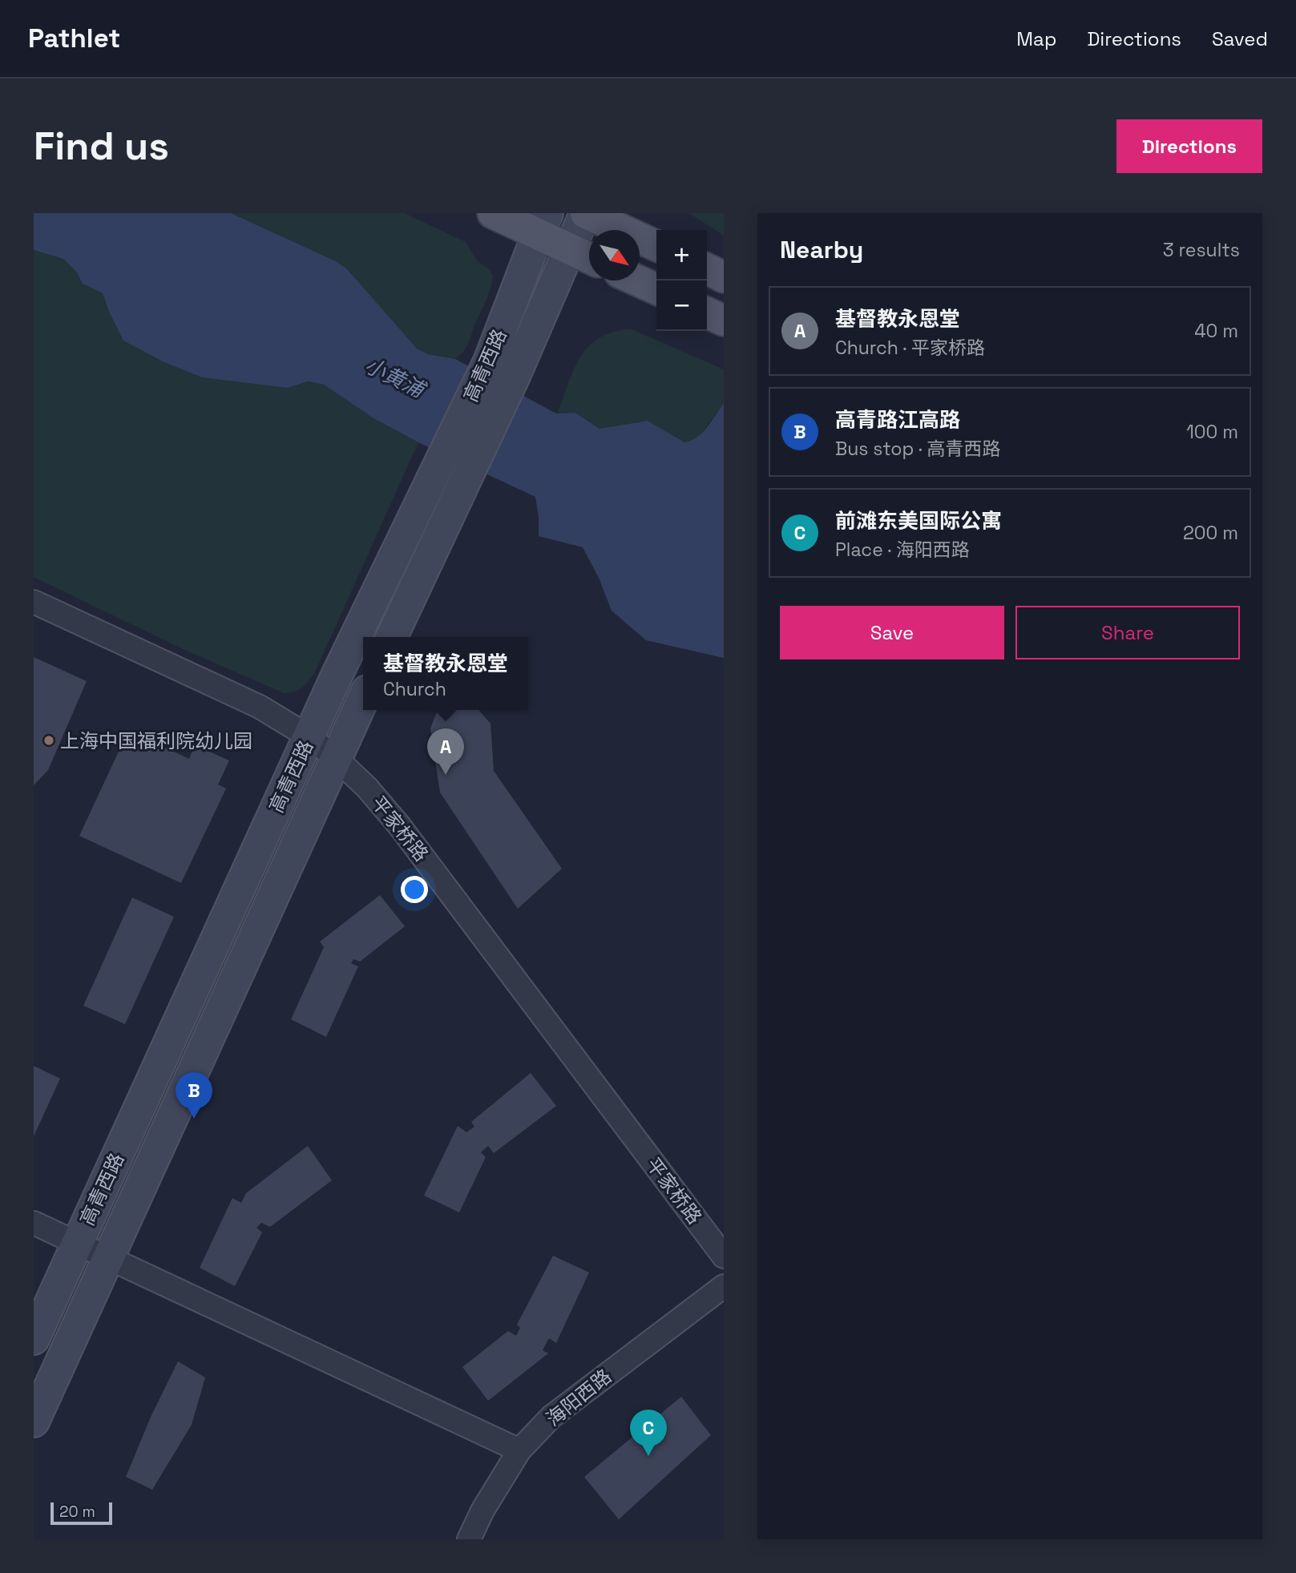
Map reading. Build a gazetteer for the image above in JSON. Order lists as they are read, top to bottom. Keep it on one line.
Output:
{"streets":{"street":["高青西路","平家桥路","海阳西路"]},"crossings":[["高青西路","平家桥路"]],"water":["小黄浦"],"places":["上海中国福利院幼儿园"],"scale_bar":"20 m","north":"bottom right","page":{"header":"Pathlet","nav":["Map","Directions","Saved"],"buttons":["Directions",["Save","Share"]],"title":"Find us","heading":["Nearby","3 results"],"map_buttons":["+","−"],"list":[{"mark":"A","name":"基督教永恩堂","note":"Church · 平家桥路","value":"40 m"},{"mark":"B","name":"高青路江高路","note":"Bus stop · 高青西路","value":"100 m"},{"mark":"C","name":"前滩东美国际公寓","note":"Place · 海阳西路","value":"200 m"}],"popup":["基督教永恩堂","Church"],"pins":["A","B","C"],"scale":"20 m"}}
